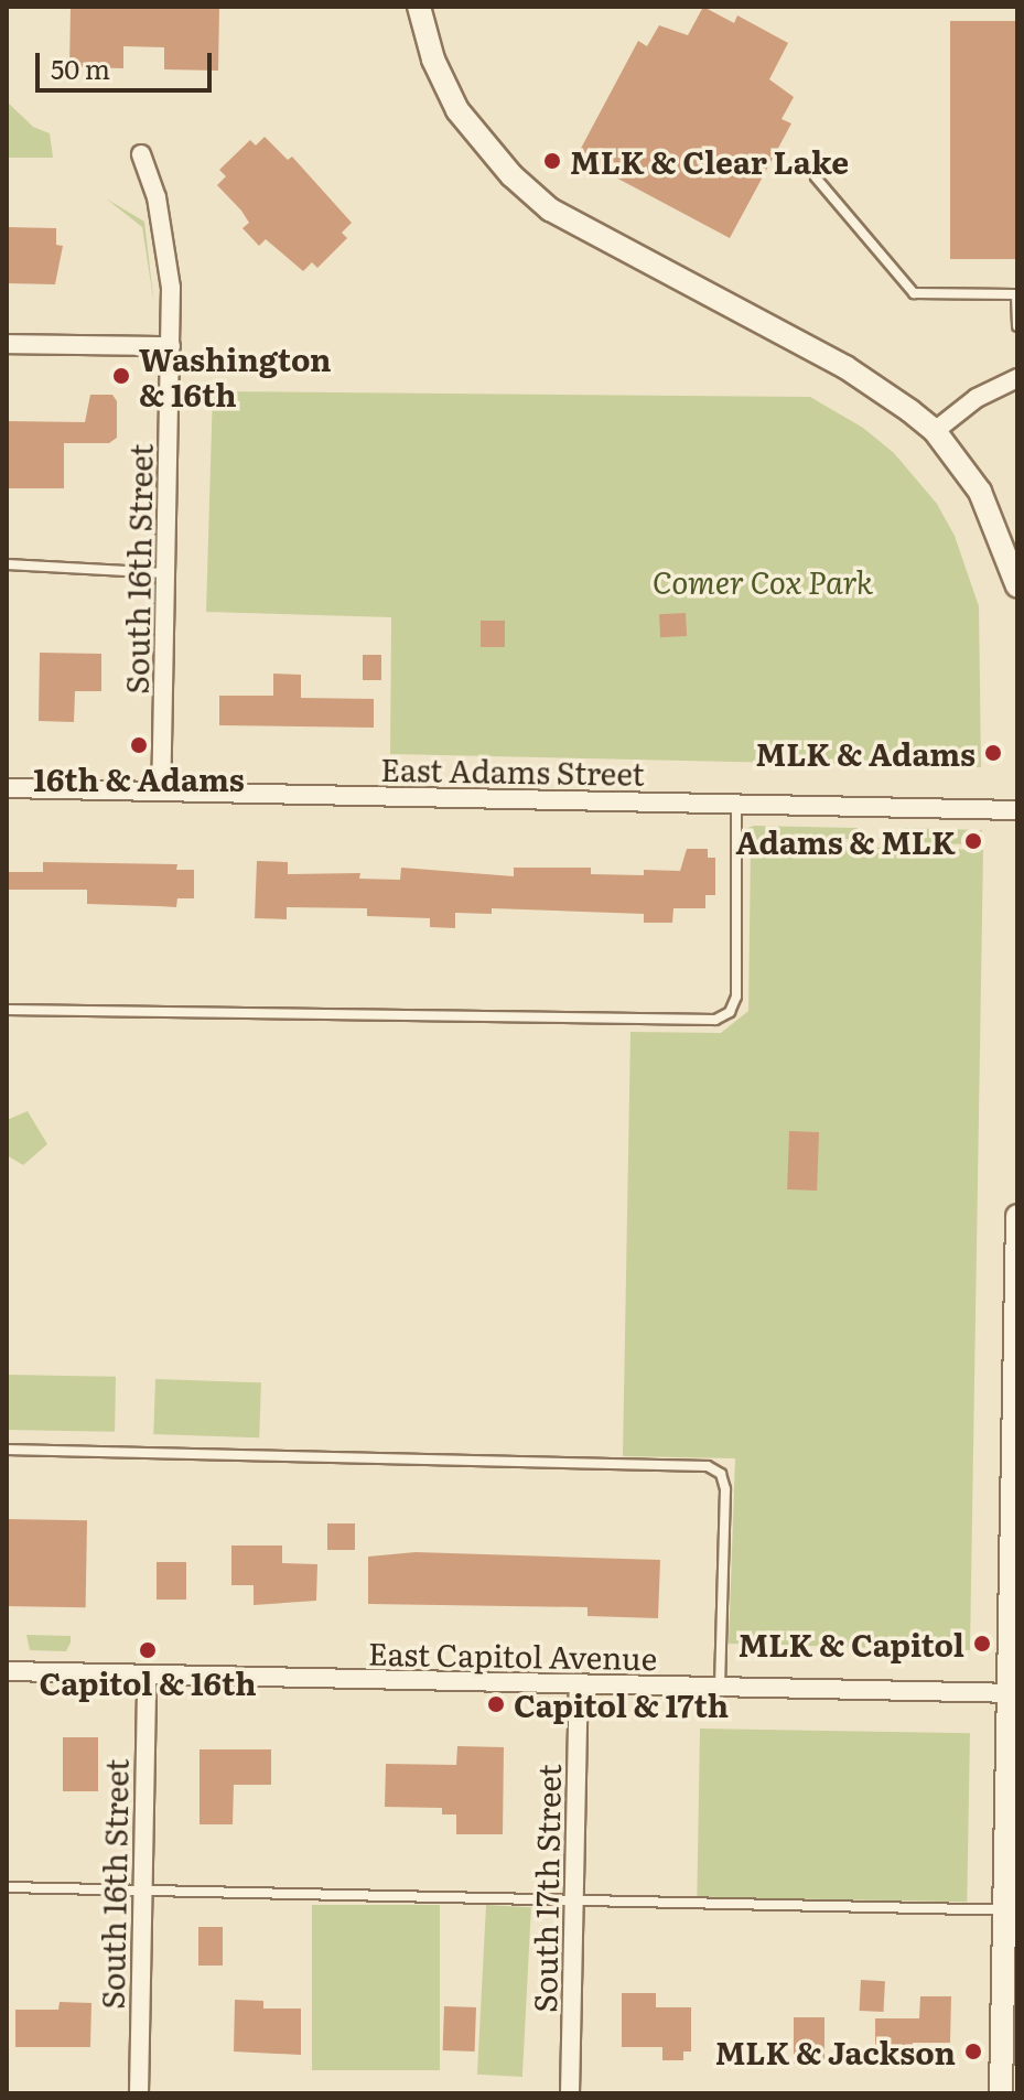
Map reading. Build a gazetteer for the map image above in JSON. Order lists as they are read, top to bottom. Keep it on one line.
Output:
{"streets":{"street":["South 16th Street","East Adams Street","East Capitol Avenue","South 17th Street"]},"crossings":[["South 16th Street","East Adams Street"],["South 16th Street","East Capitol Avenue"],["East Capitol Avenue","South 17th Street"]],"parks":["Comer Cox Park"],"places":["MLK & Clear Lake","Washington & 16th","16th & Adams","MLK & Adams","Adams & MLK","MLK & Capitol","Capitol & 16th","Capitol & 17th","MLK & Jackson"],"scale_bar":"50 m"}
